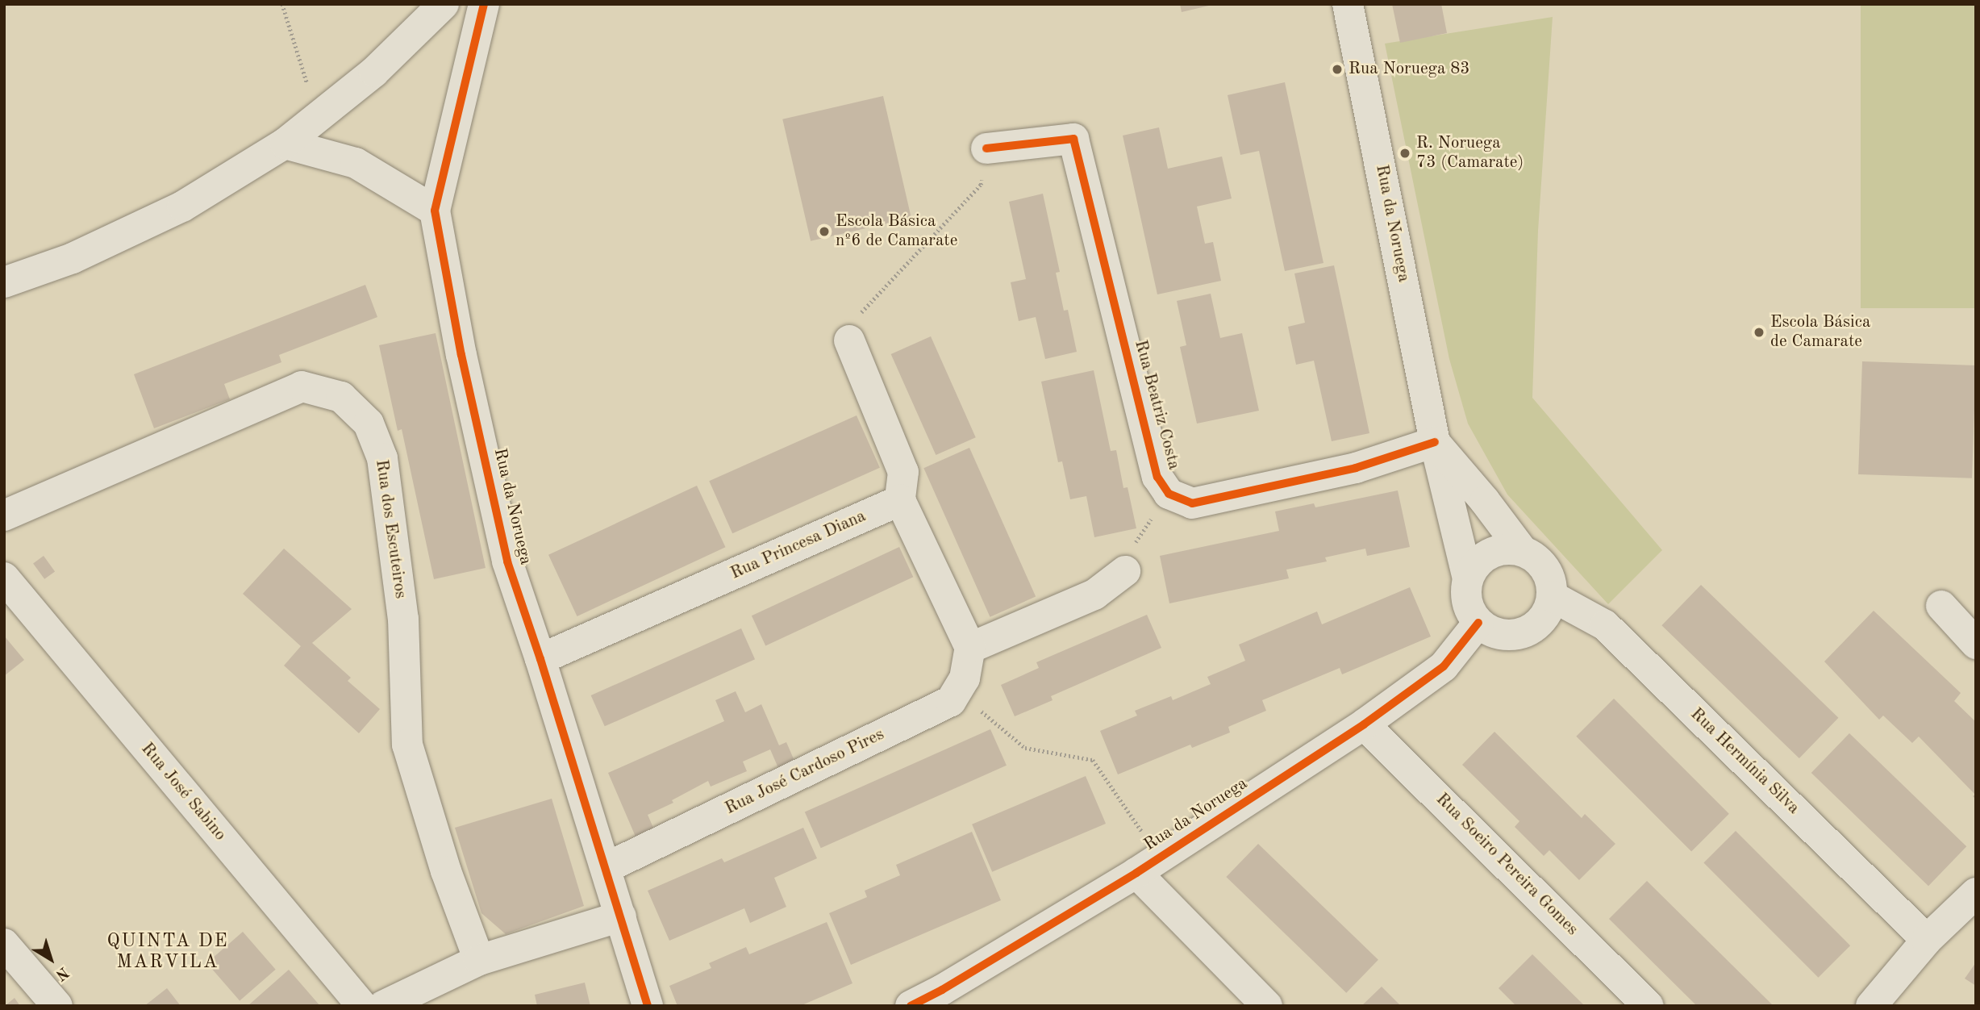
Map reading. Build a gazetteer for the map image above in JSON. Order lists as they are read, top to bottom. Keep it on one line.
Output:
{"streets":{"street":["Rua da Noruega","Rua Beatriz Costa","Rua dos Escuteiros","Rua Princesa Diana","Rua Hermínia Silva","Rua José Cardoso Pires","Rua José Sabino","Rua Soeiro Pereira Gomes"]},"crossings":[["Rua da Noruega","Rua Beatriz Costa"],["Rua da Noruega","Rua Princesa Diana"],["Rua da Noruega","Rua Hermínia Silva"],["Rua da Noruega","Rua José Cardoso Pires"],["Rua da Noruega","Rua Soeiro Pereira Gomes"]],"districts":["QUINTA DE MARVILA"],"places":["Rua Noruega 83","R. Noruega 73 (Camarate)","Escola Básica nº6 de Camarate","Escola Básica de Camarate"],"north":"bottom right"}
